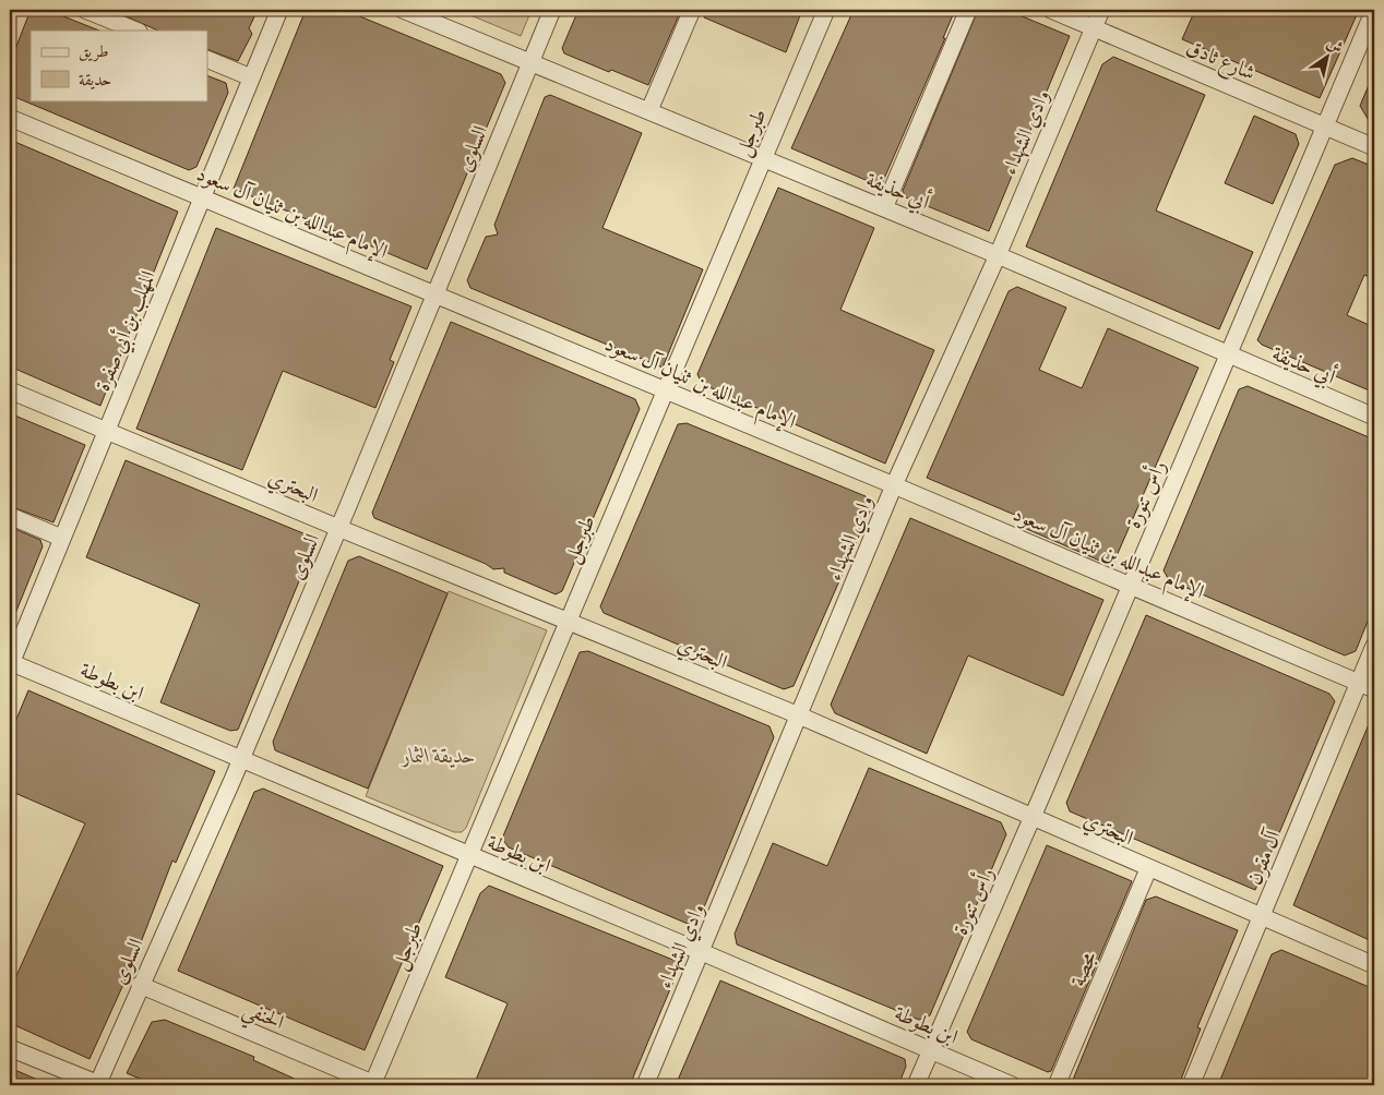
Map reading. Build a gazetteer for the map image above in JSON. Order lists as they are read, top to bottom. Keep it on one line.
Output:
{"streets":{"street":["شارع ثادق","طبرجل","وادي الشهداء","السلوى","أبي حذيفة","الإمام عبدالله بن ثنيان آل سعود","المهلب بن أبي صفرة","البحتري","رأس تنورة","ابن بطوطة","آل مقرن","مجصة","الحنفي"]},"crossings":[["شارع ثادق","وادي الشهداء"],["شارع ثادق","رأس تنورة"],["طبرجل","أبي حذيفة"],["طبرجل","الإمام عبدالله بن ثنيان آل سعود"],["طبرجل","البحتري"],["طبرجل","ابن بطوطة"],["طبرجل","الحنفي"],["وادي الشهداء","أبي حذيفة"],["وادي الشهداء","الإمام عبدالله بن ثنيان آل سعود"],["وادي الشهداء","البحتري"],["وادي الشهداء","ابن بطوطة"],["السلوى","أبي حذيفة"],["السلوى","الإمام عبدالله بن ثنيان آل سعود"],["السلوى","البحتري"],["السلوى","ابن بطوطة"],["السلوى","الحنفي"],["أبي حذيفة","رأس تنورة"],["الإمام عبدالله بن ثنيان آل سعود","المهلب بن أبي صفرة"],["الإمام عبدالله بن ثنيان آل سعود","رأس تنورة"],["الإمام عبدالله بن ثنيان آل سعود","آل مقرن"],["المهلب بن أبي صفرة","البحتري"],["المهلب بن أبي صفرة","ابن بطوطة"],["البحتري","رأس تنورة"],["البحتري","آل مقرن"],["البحتري","مجصة"],["رأس تنورة","ابن بطوطة"]],"parks":["حديقة الثمار"],"legend":["طريق","حديقة"],"north":"top right"}
